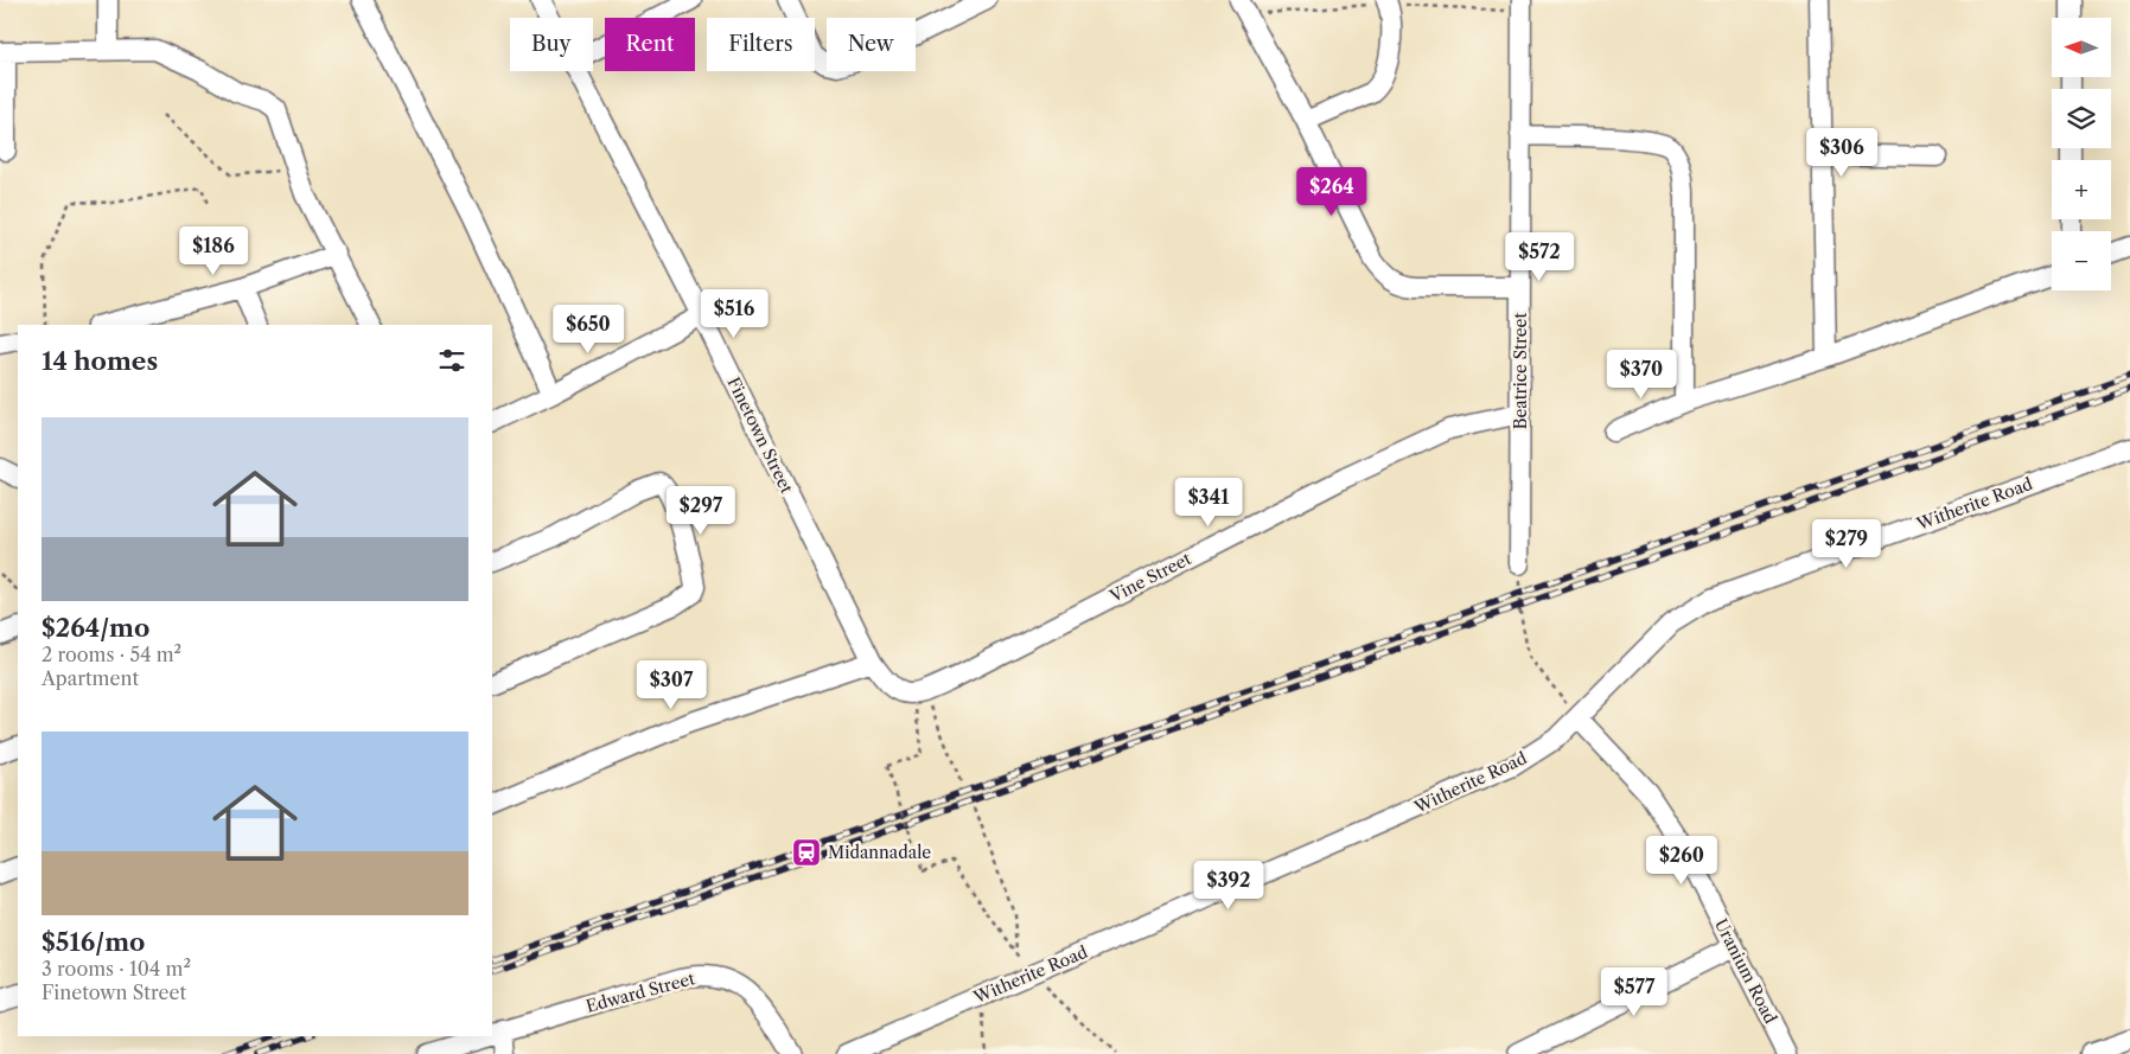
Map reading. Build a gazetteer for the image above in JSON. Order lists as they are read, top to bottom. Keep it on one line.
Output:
{"streets":{"street":["Beatrice Street","Finetown Street","Witherite Road","Vine Street","Uranium Road","Edward Street"]},"crossings":[["Beatrice Street","Vine Street"],["Finetown Street","Vine Street"],["Witherite Road","Uranium Road"]],"places":{"station":["Midannadale"]},"north":"left","page":{"map_buttons":["+","−"],"chip":["Buy","Rent","Filters","New"],"price":["$306","$264","$186","$572","$516","$650","$370","$341","$297","$279","$307","$260","$392","$577"],"heading":"14 homes","list":[{"name":"$264/mo","note":"2 rooms · 54 m² · Apartment"},{"name":"$516/mo","note":"3 rooms · 104 m² · Finetown Street"}]}}
